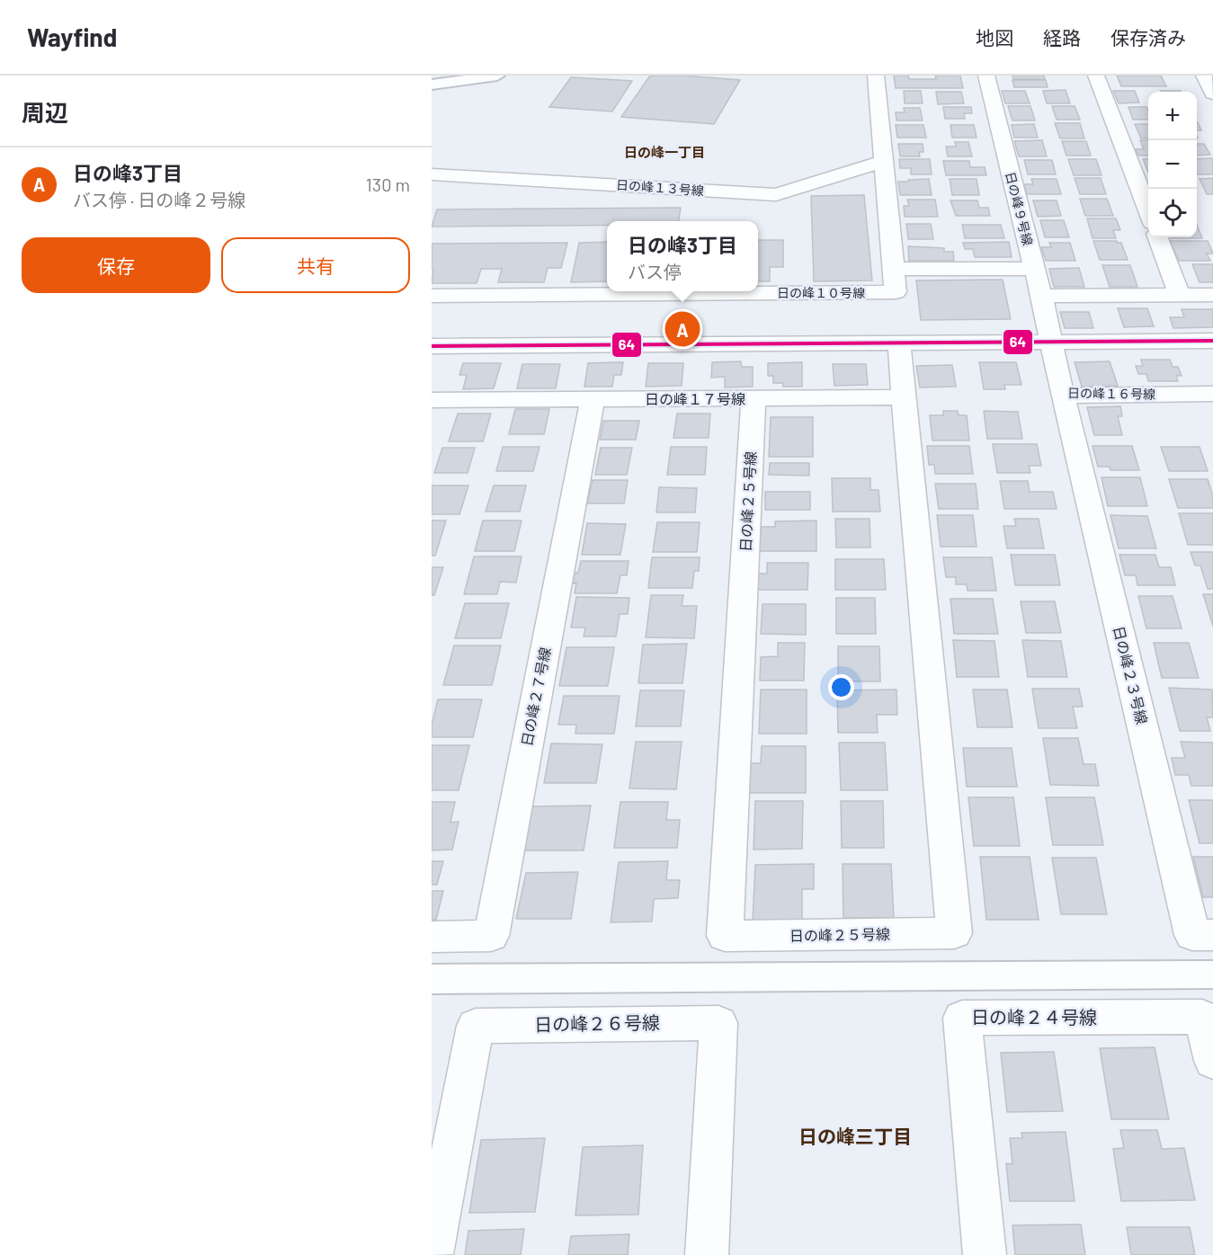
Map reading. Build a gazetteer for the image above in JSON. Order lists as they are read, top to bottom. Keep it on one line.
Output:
{"streets":{"street":["日の峰１３号線","日の峰９号線","日の峰１０号線","日の峰１６号線","日の峰１７号線","日の峰２５号線","日の峰２３号線","日の峰２７号線","日の峰２４号線","日の峰２６号線"]},"crossings":[["日の峰１３号線","日の峰１０号線"],["日の峰９号線","日の峰１６号線"],["日の峰１６号線","日の峰２３号線"],["日の峰１７号線","日の峰２５号線"],["日の峰１７号線","日の峰２７号線"]],"districts":["日の峰一丁目","日の峰三丁目"],"lines":["transit line 64"],"page":{"header":"Wayfind","nav":["地図","経路","保存済み"],"heading":"周辺","map_buttons":["+","−"],"list":[{"mark":"A","name":"日の峰3丁目","note":"バス停 · 日の峰２号線","value":"130 m"}],"buttons":["保存","共有"],"popup":["日の峰3丁目","バス停"],"pins":"A"}}
